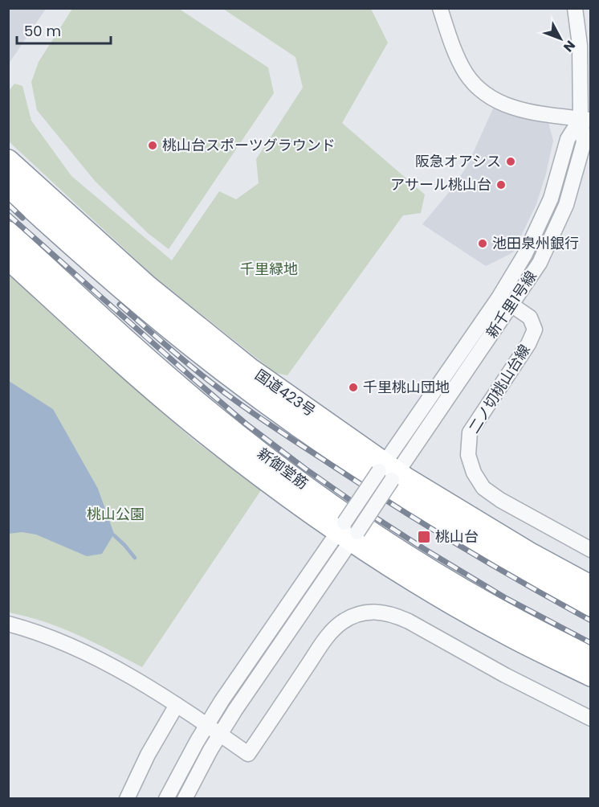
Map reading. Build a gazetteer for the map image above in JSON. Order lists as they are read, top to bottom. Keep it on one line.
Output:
{"streets":{"highway":["国道423号","新御堂筋"],"street":["新千里1号線","二ノ切桃山台線"]},"crossings":[["新千里1号線","二ノ切桃山台線"],["新千里1号線","国道423号"]],"parks":["千里緑地","桃山公園"],"places":{"other":["桃山台スポーツグラウンド","阪急オアシス","アサール桃山台","池田泉州銀行","千里桃山団地"],"transit":["桃山台"]},"scale_bar":"50 m","north":"bottom right"}
